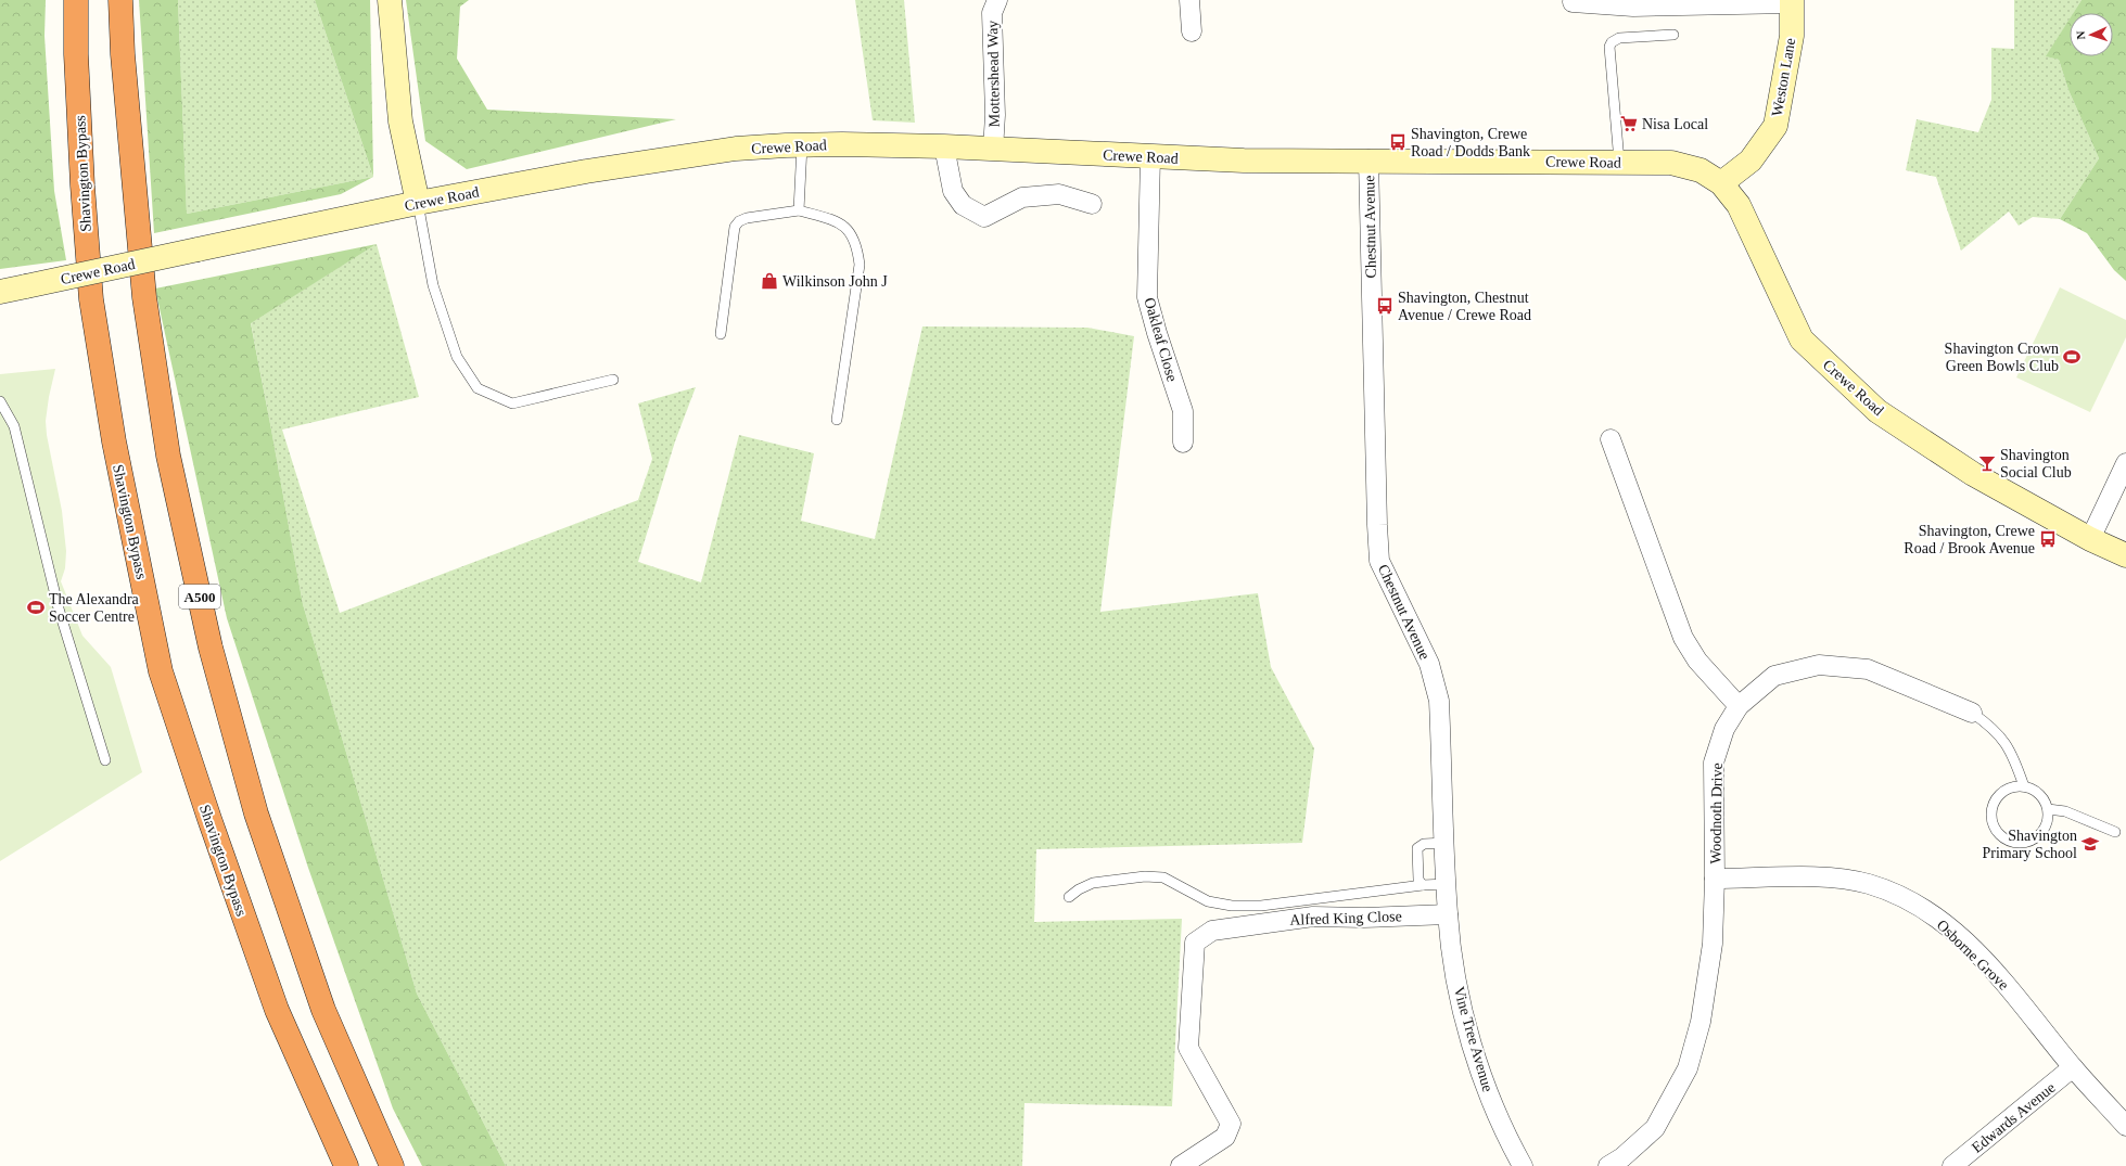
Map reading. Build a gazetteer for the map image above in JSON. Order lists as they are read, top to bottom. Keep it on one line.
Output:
{"streets":{"highway":["Shavington Bypass","A500"],"main road":["Weston Lane","Crewe Road"],"street":["Mottershead Way","Chestnut Avenue","Oakleaf Close","Woodnoth Drive","Alfred King Close","Osborne Grove","Vine Tree Avenue","Edwards Avenue"]},"crossings":[["Mottershead Way","Crewe Road"],["Weston Lane","Crewe Road"],["Crewe Road","Chestnut Avenue"],["Crewe Road","Oakleaf Close"],["Chestnut Avenue","Alfred King Close"],["Chestnut Avenue","Vine Tree Avenue"],["Woodnoth Drive","Osborne Grove"],["Osborne Grove","Edwards Avenue"]],"places":{"supermarket":["Nisa Local"],"bus stop":["Shavington, Crewe Road / Dodds Bank","Shavington, Chestnut Avenue / Crewe Road","Shavington, Crewe Road / Brook Avenue"],"shop":["Wilkinson John J"],"sports":["Shavington Crown Green Bowls Club","The Alexandra Soccer Centre"],"bar":["Shavington Social Club"],"school or university":["Shavington Primary School"]},"north":"left"}
